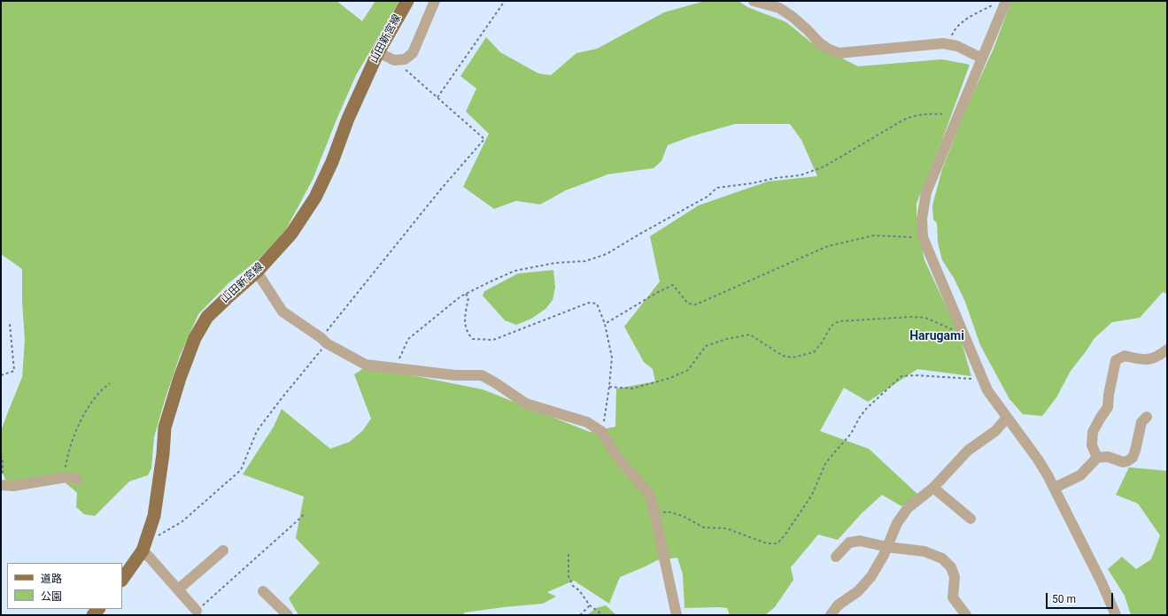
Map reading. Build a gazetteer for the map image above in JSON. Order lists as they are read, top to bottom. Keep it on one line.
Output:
{"streets":{"main road":["山田新宮線"]},"districts":["Harugami"],"legend":["道路","公園"],"scale_bar":"50 m"}
